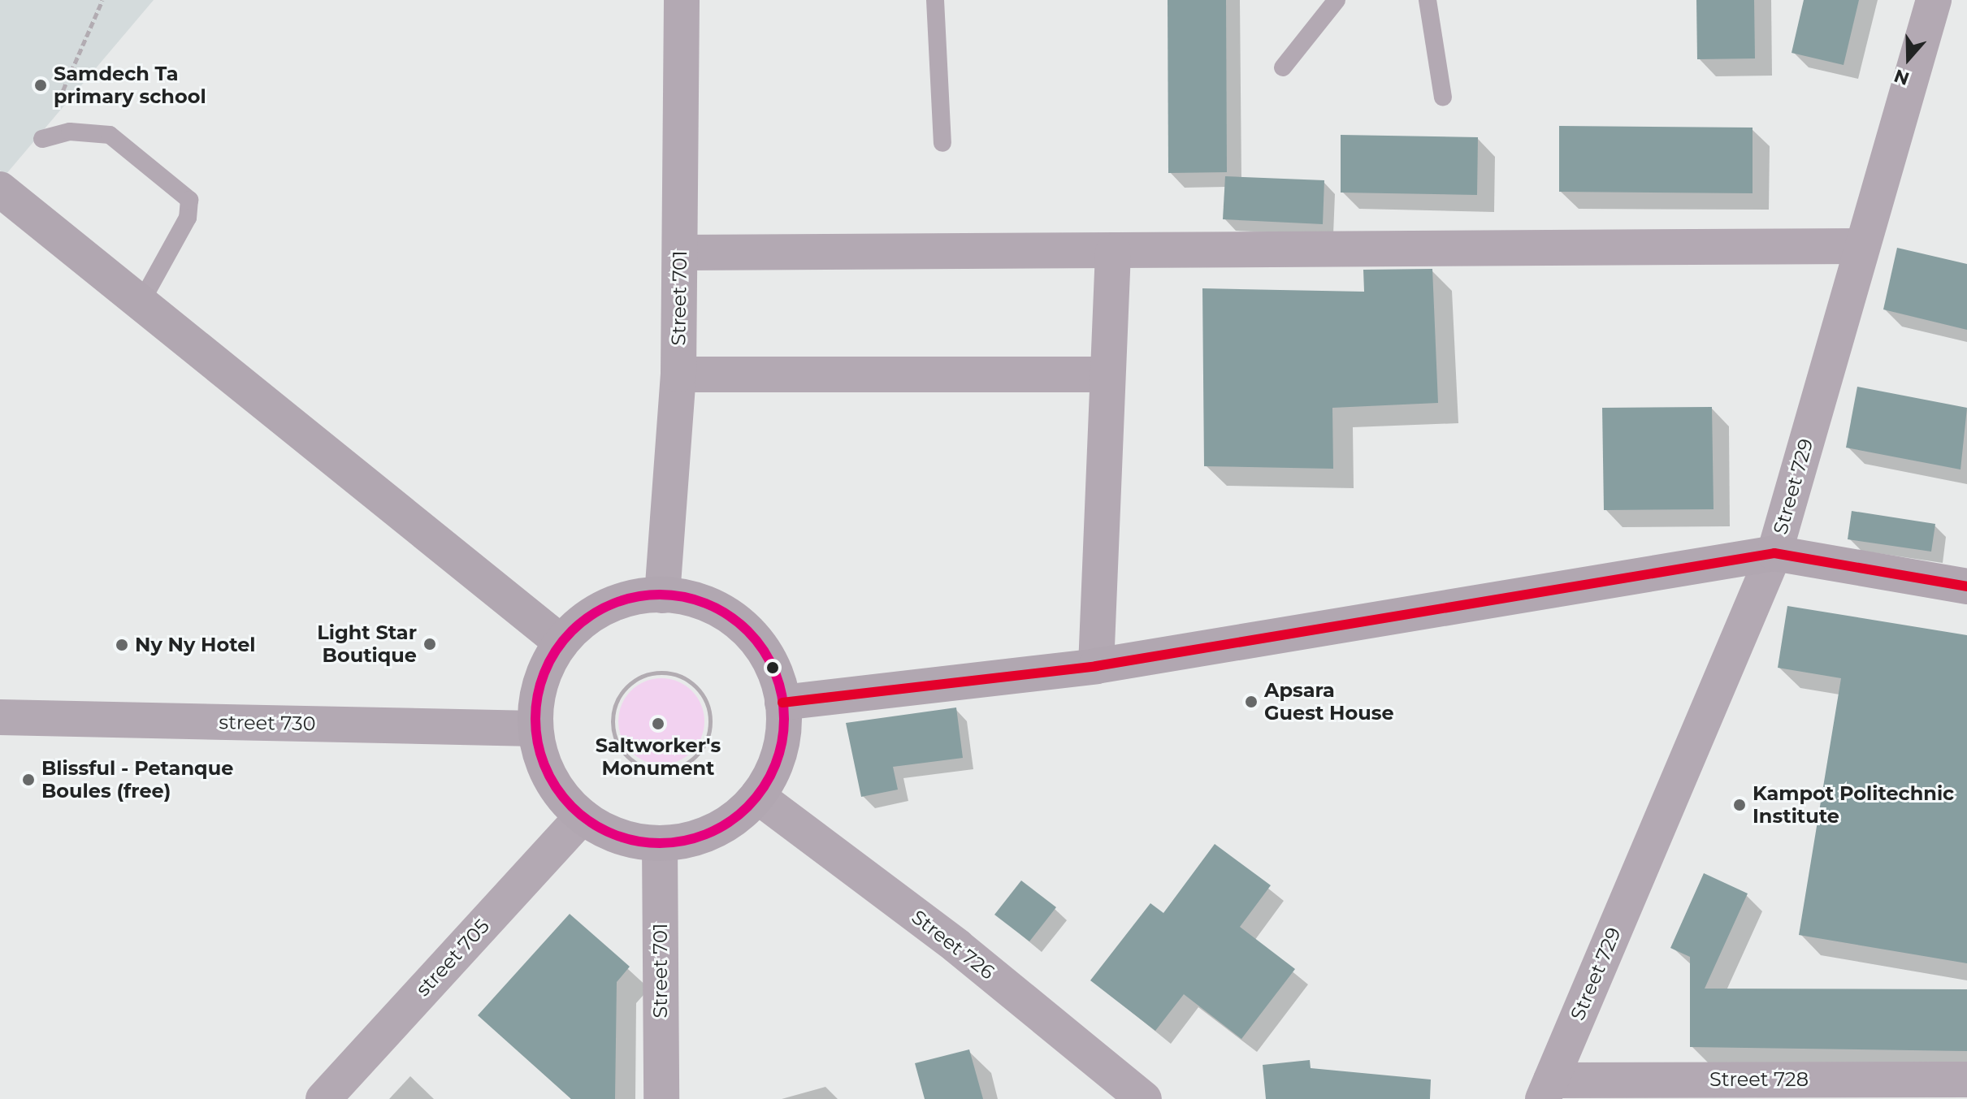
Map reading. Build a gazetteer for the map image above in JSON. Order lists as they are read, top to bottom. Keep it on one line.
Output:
{"streets":{"street":["Street 701","Street 729","street 730","Street 726","street 705","Street 728"]},"crossings":[["Street 729","Street 728"]],"places":["Samdech Ta primary school","Light Star Boutique","Ny Ny Hotel","Apsara Guest House","Saltworker's Monument","Blissful - Petanque Boules (free)","Kampot Politechnic Institute"],"north":"bottom"}
